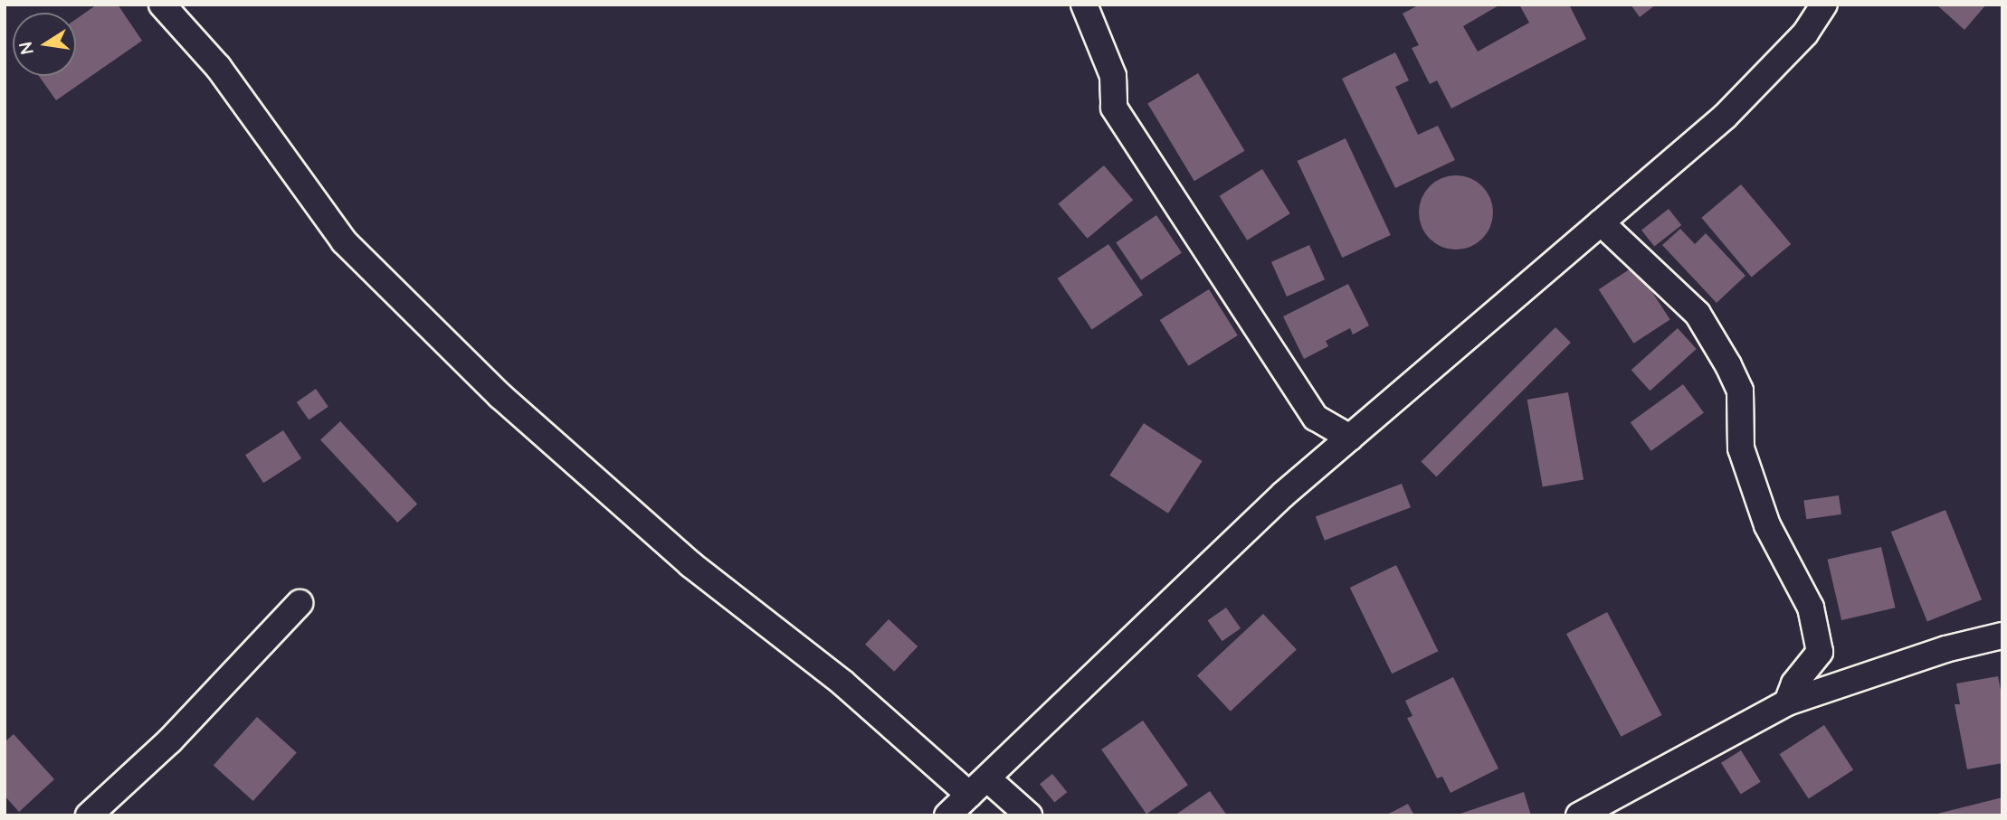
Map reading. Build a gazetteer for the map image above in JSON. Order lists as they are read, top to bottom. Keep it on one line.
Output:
{"north":"left"}
